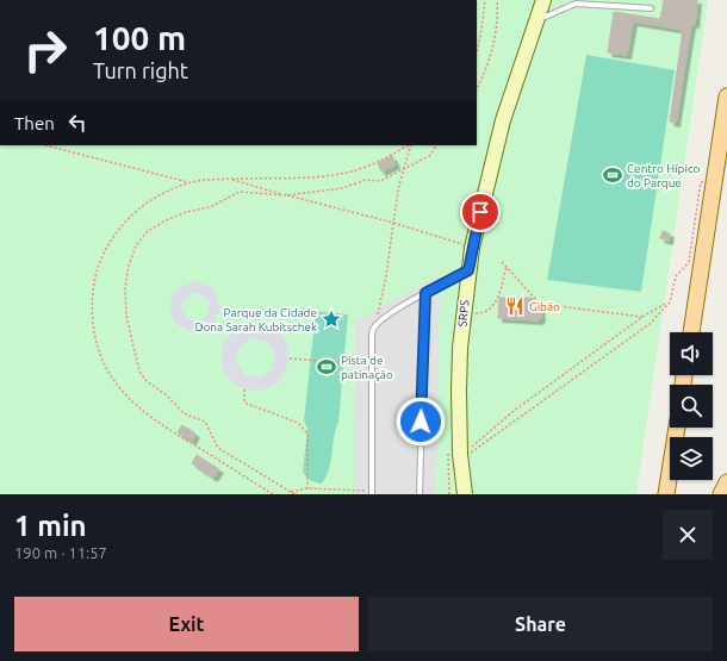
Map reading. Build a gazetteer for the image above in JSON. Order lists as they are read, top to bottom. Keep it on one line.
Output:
{"streets":{"main road":["SRPS"]},"places":{"sports":["Centro Hípico do Parque","Pista de patinação"],"restaurant":["Gibão"],"place":["Parque da Cidade Dona Sarah Kubitschek"]},"page":{"turn":["100 m","Turn right"],"then":"Then","heading":["1 min","190 m · 11:57"],"buttons":["Exit","Share"]}}
